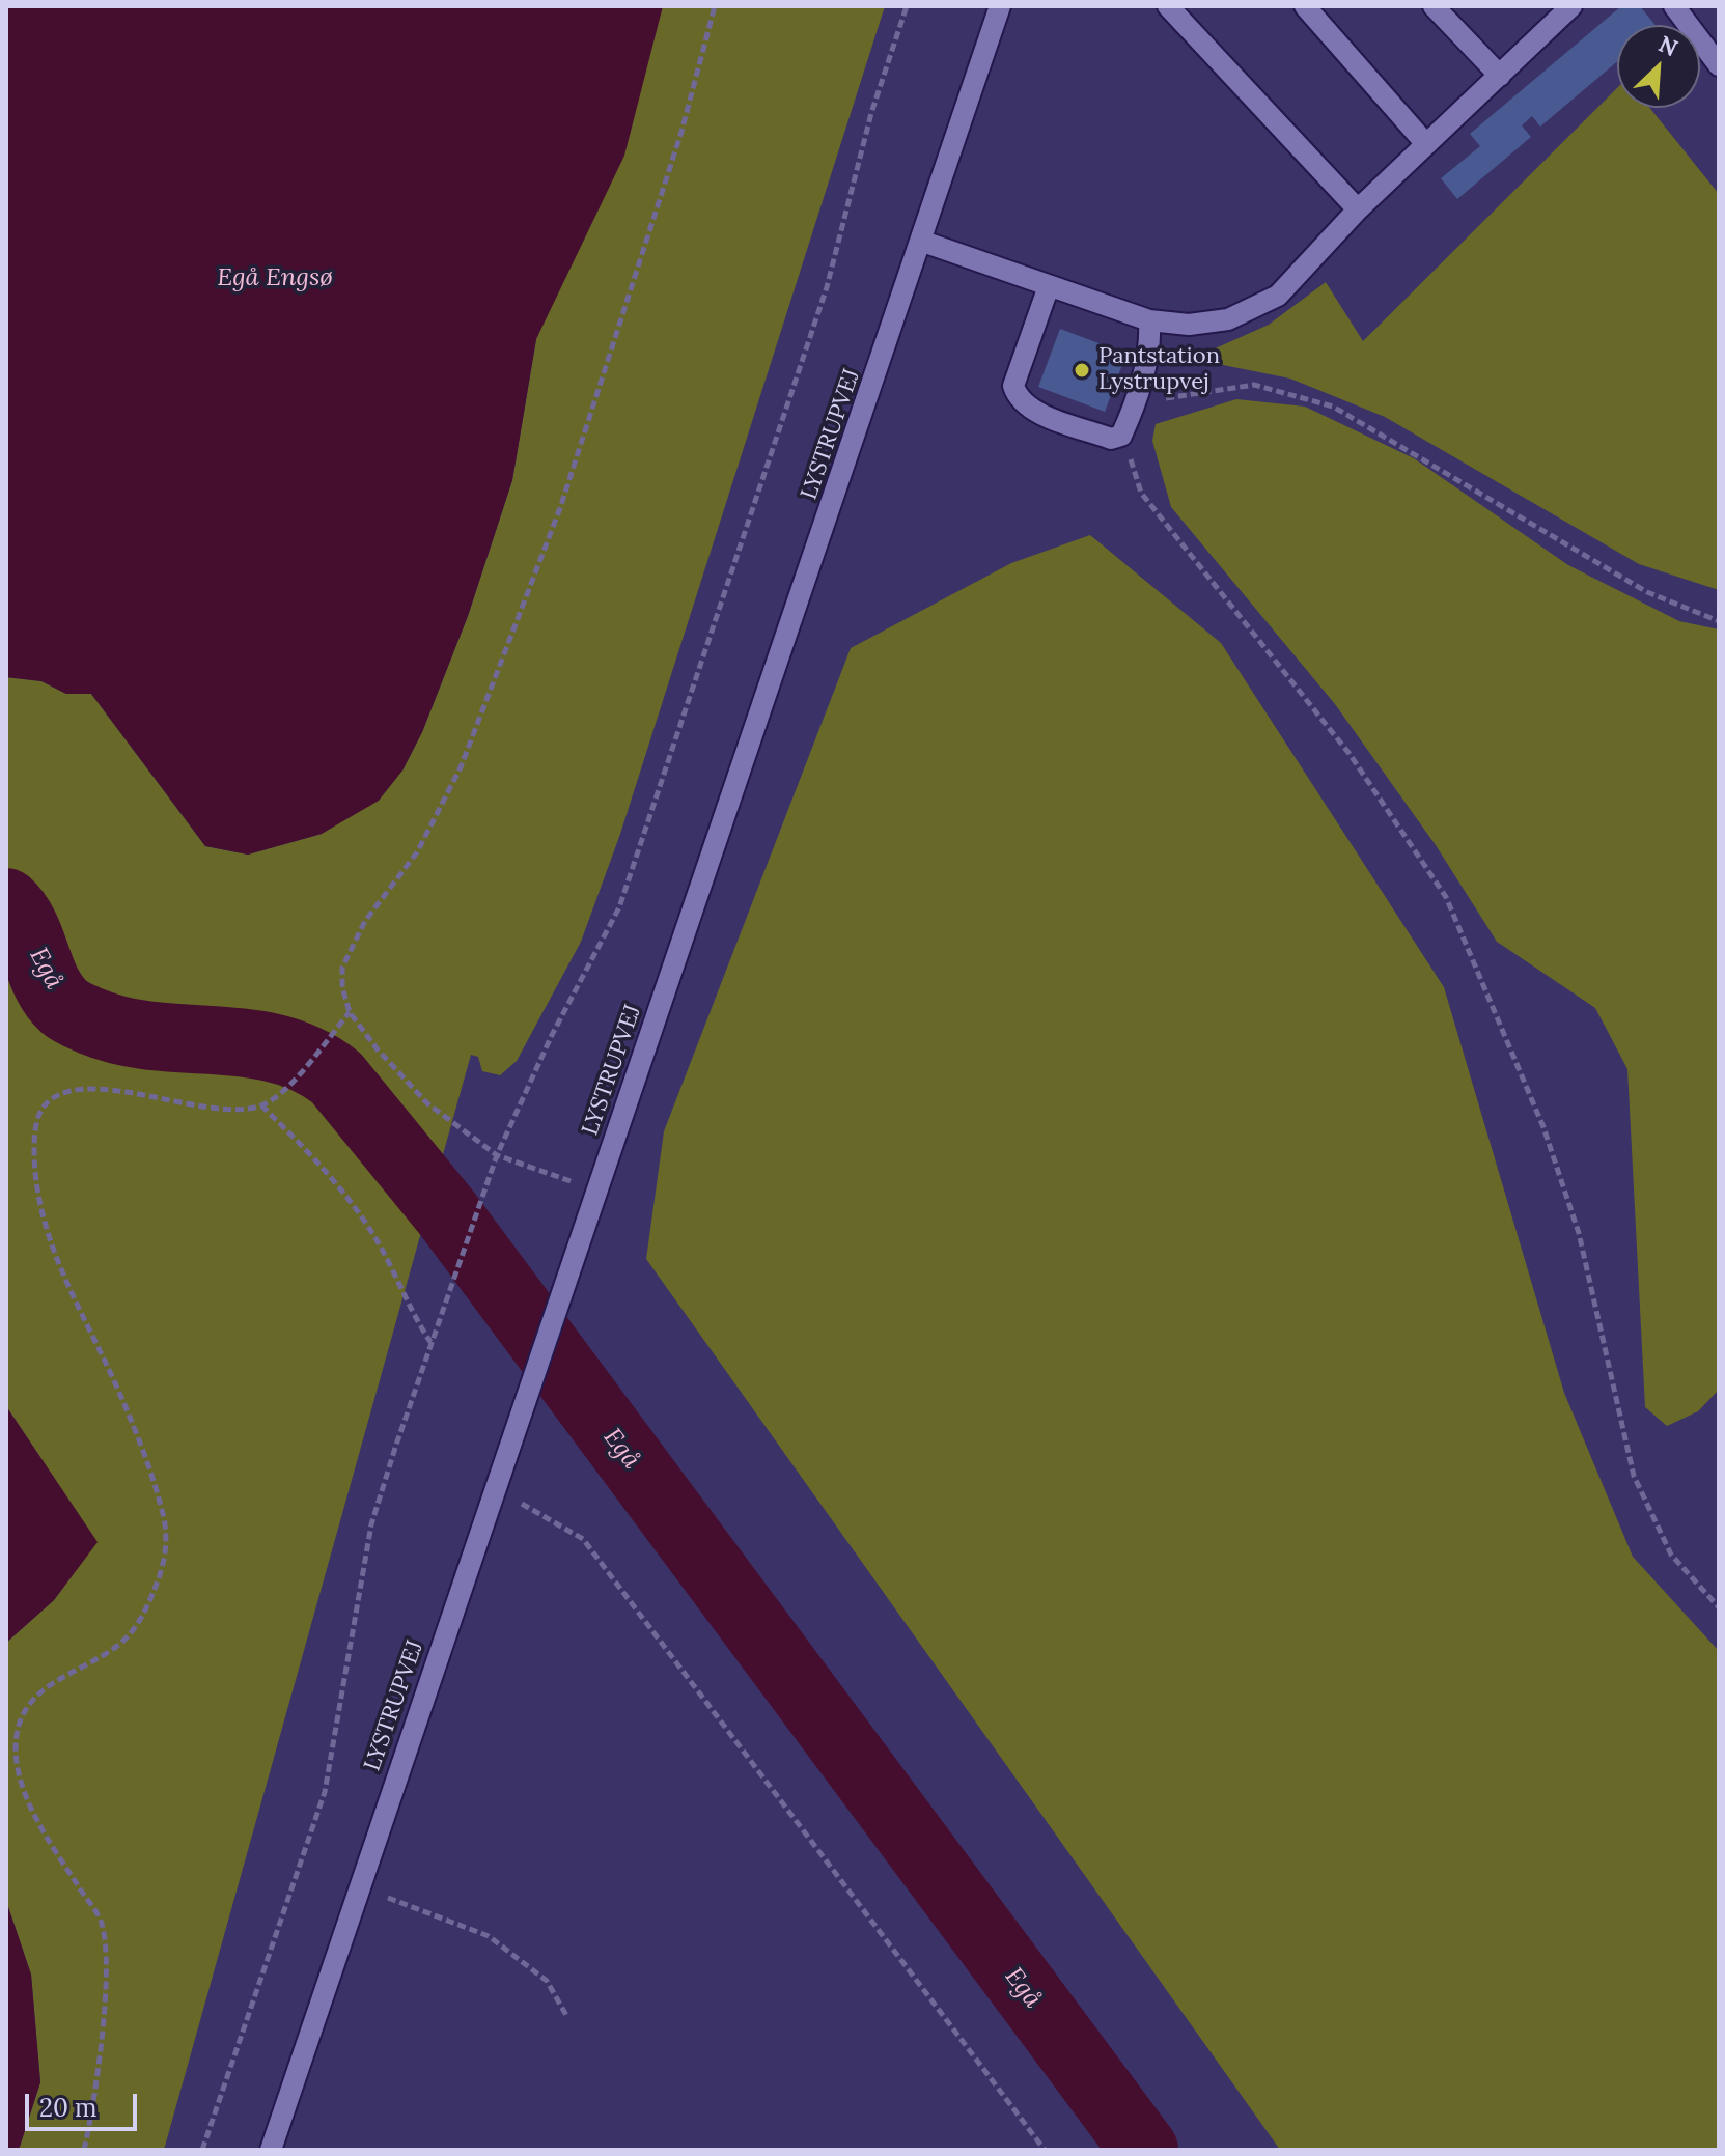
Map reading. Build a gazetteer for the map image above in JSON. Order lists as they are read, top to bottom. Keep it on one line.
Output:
{"streets":{"street":["LYSTRUPVEJ"]},"water":["Egå Engsø","Egå"],"places":["Pantstation Lystrupvej"],"scale_bar":"20 m","north":"top right"}
